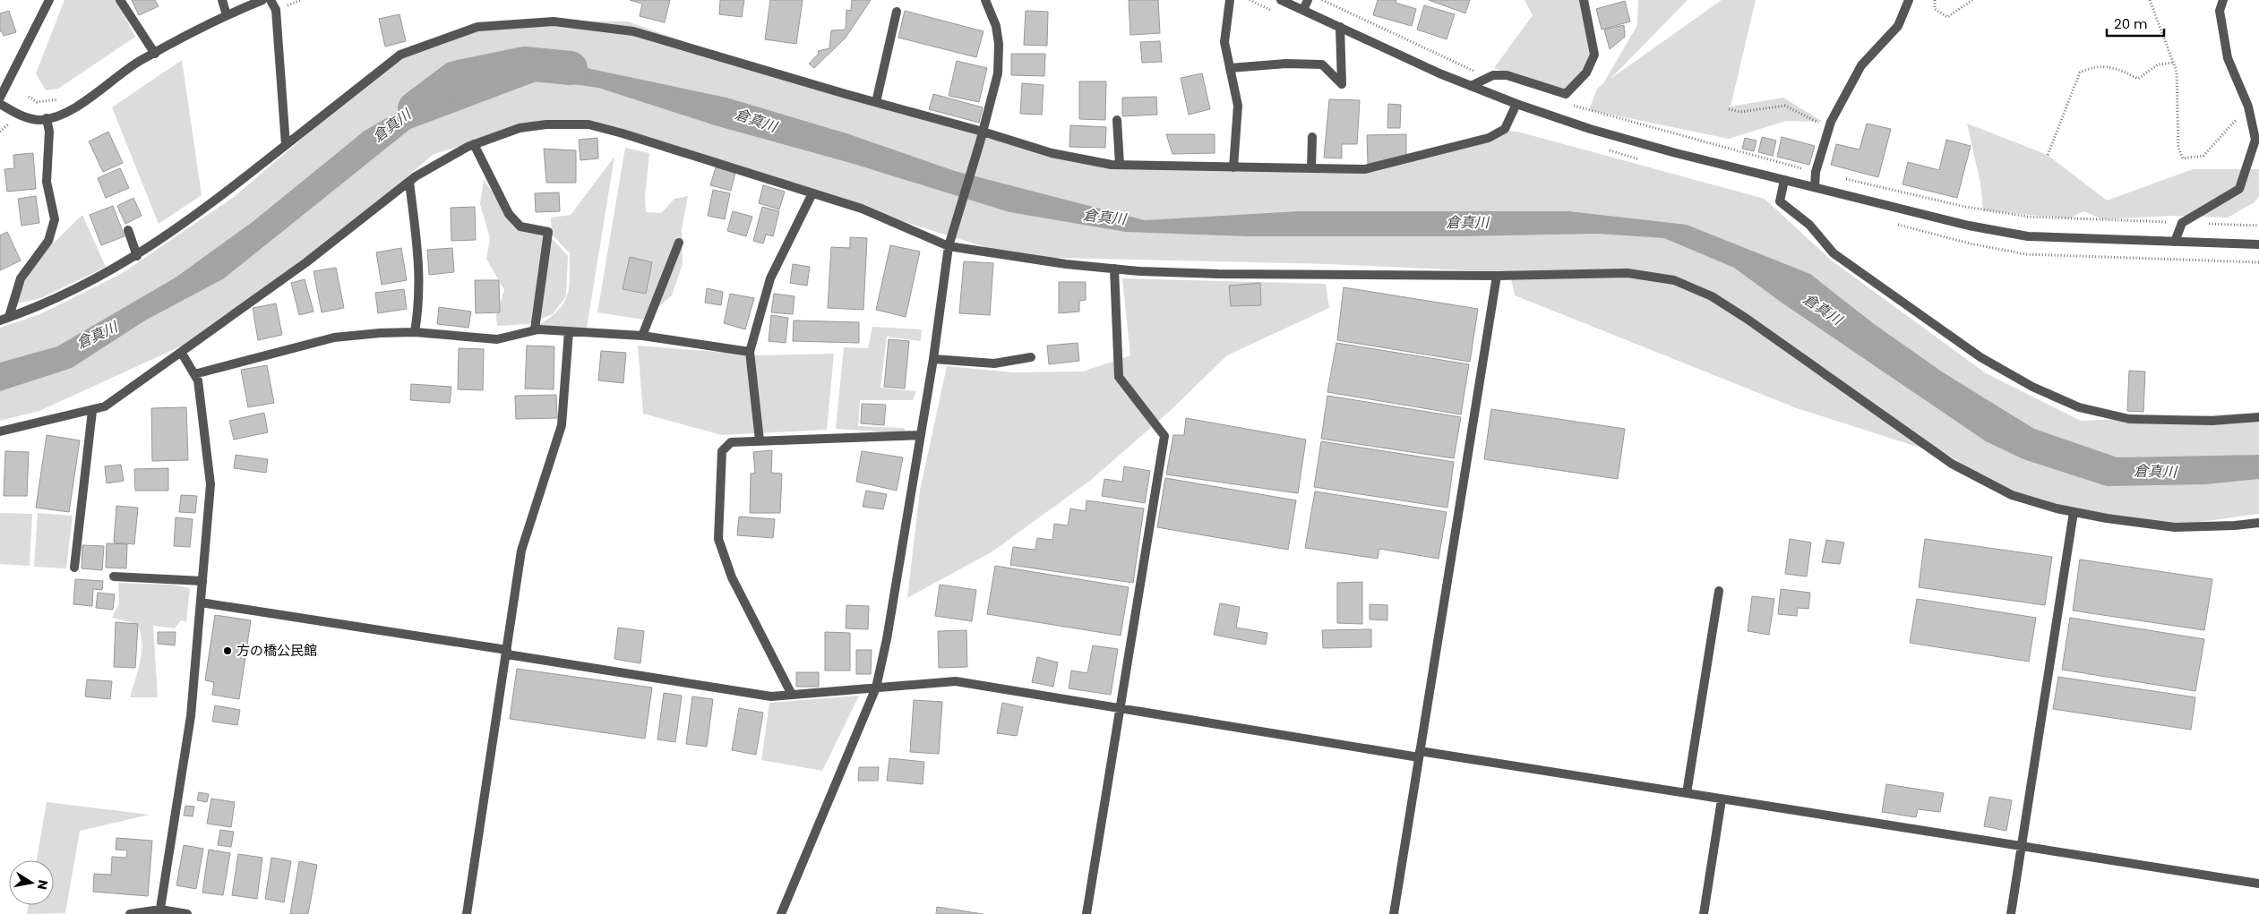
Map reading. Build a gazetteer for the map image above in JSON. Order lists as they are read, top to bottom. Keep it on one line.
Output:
{"water":["倉真川"],"places":["方の橋公民館"],"scale_bar":"20 m","north":"right"}
